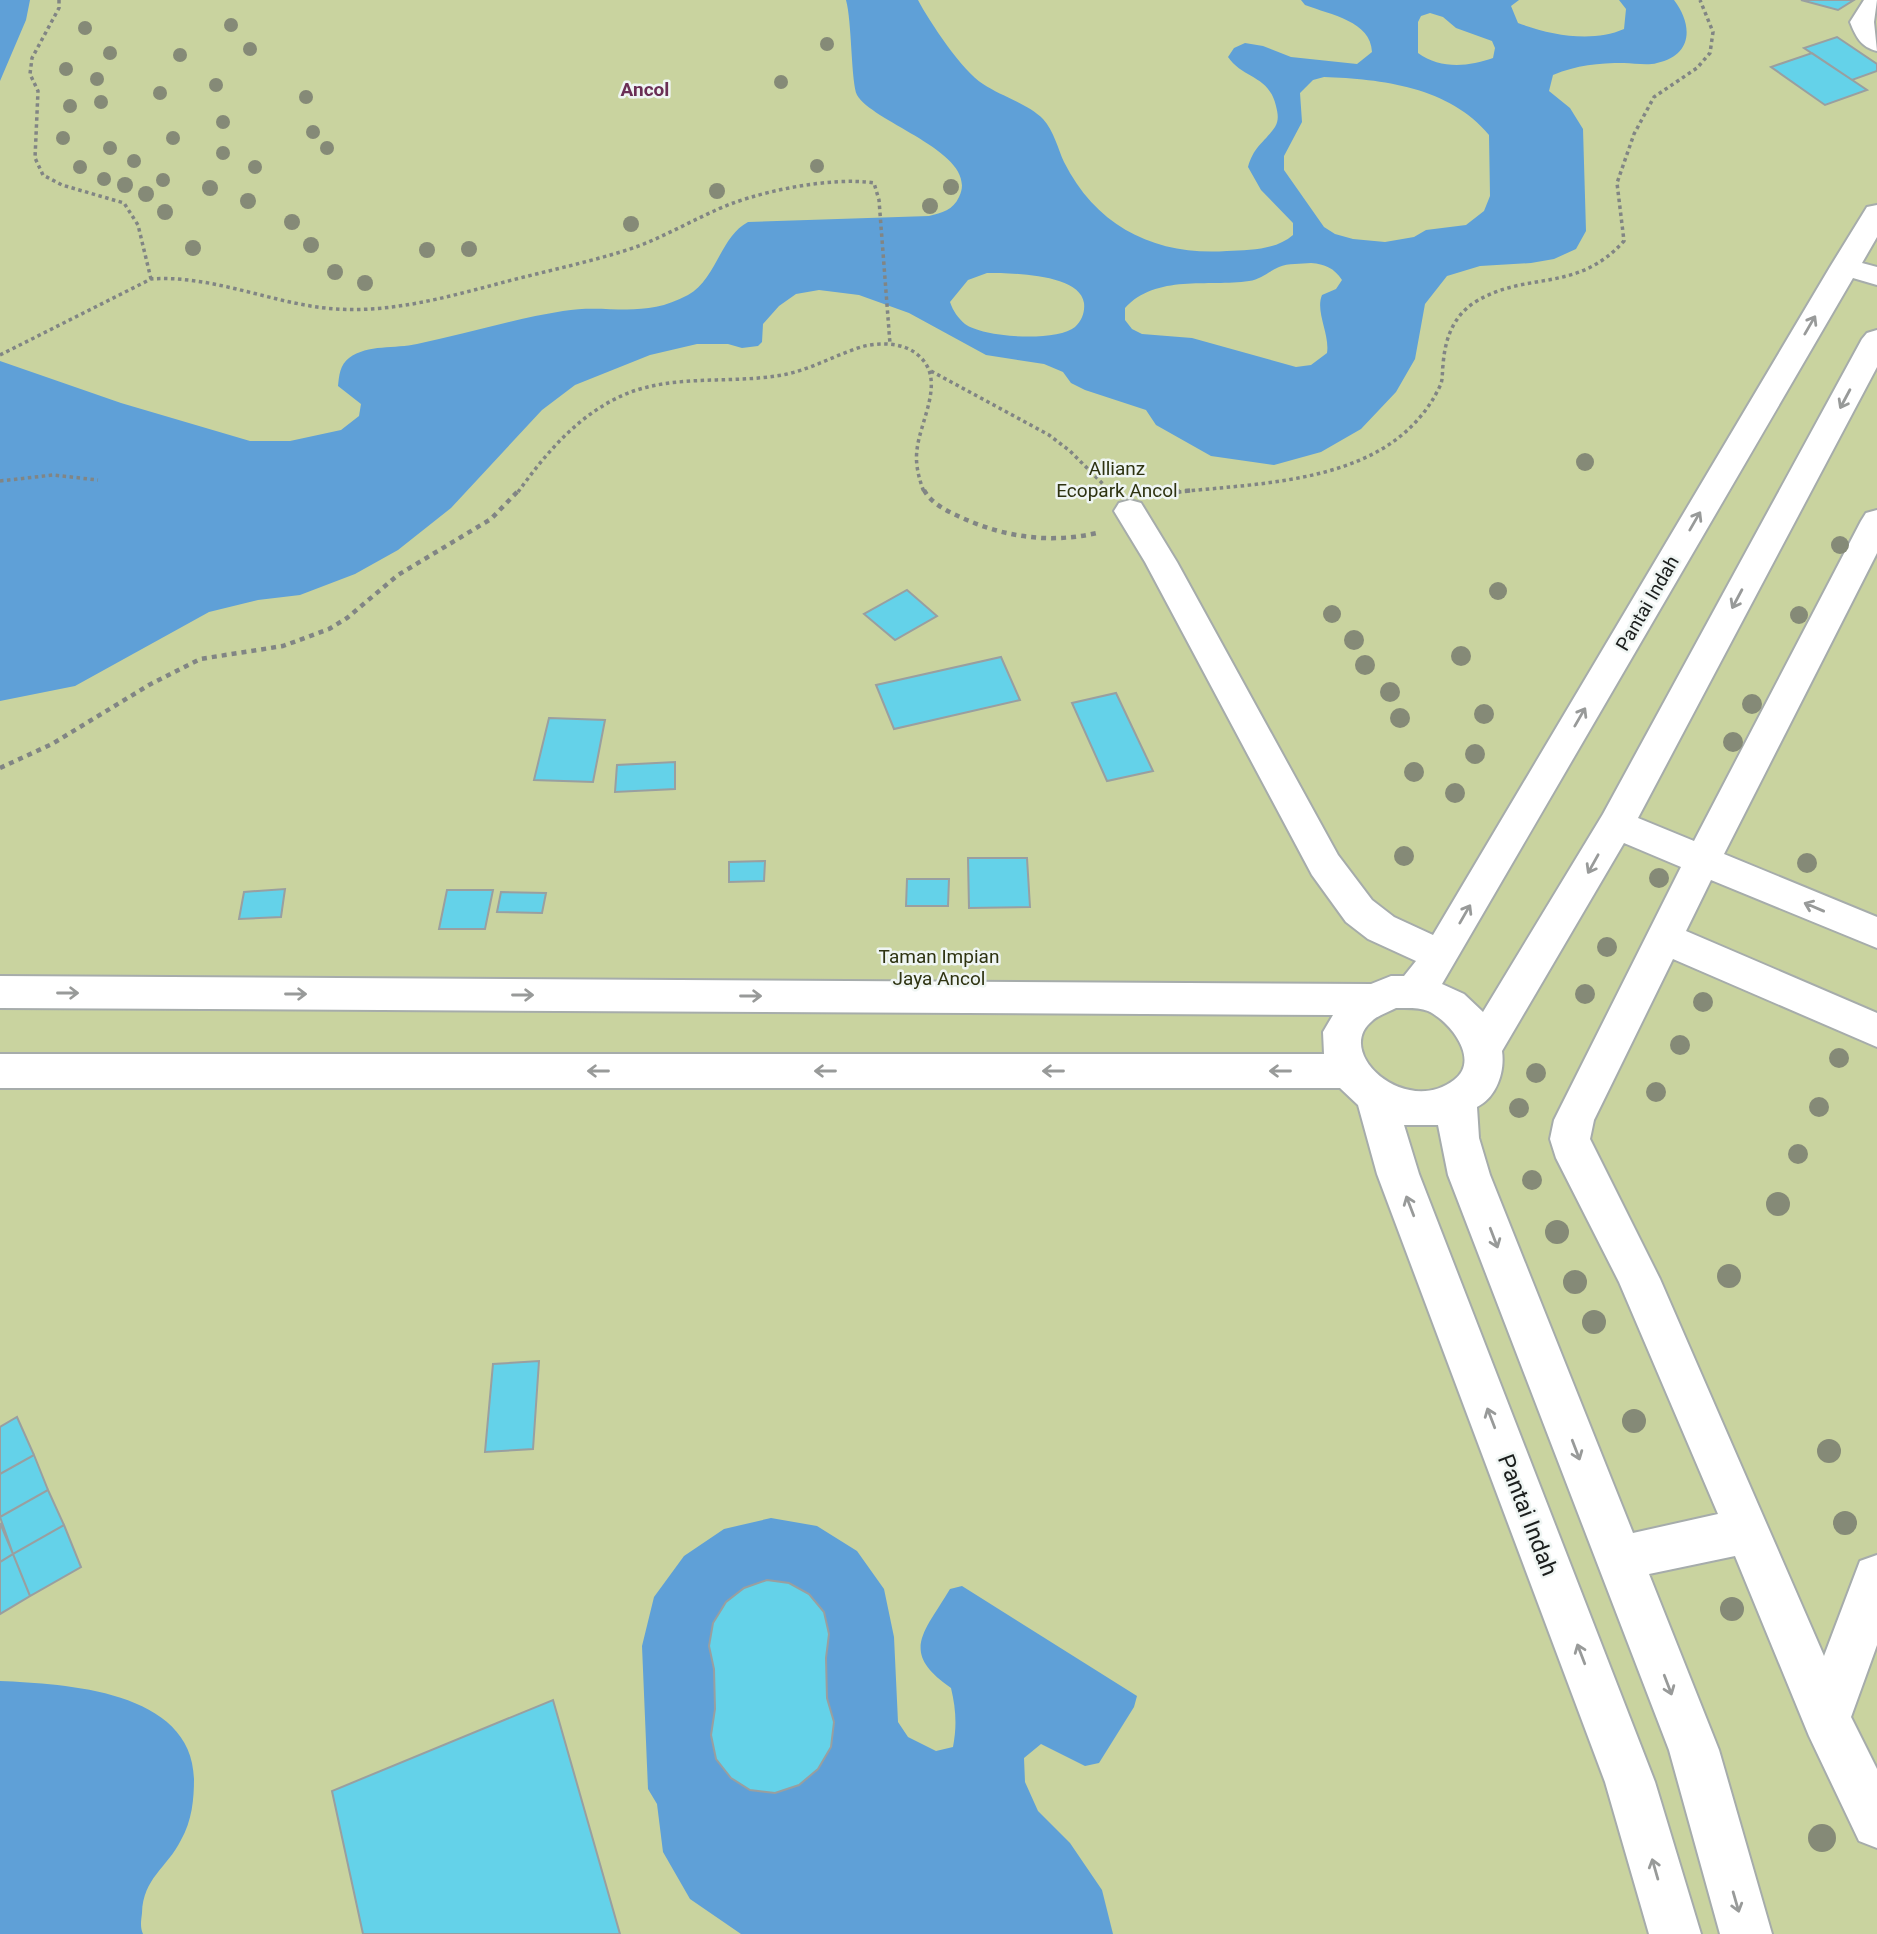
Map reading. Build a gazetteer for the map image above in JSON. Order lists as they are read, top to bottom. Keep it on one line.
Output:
{"streets":{"street":["Pantai Indah"]},"districts":["Ancol"],"parks":["Allianz Ecopark Ancol","Taman Impian Jaya Ancol"]}
